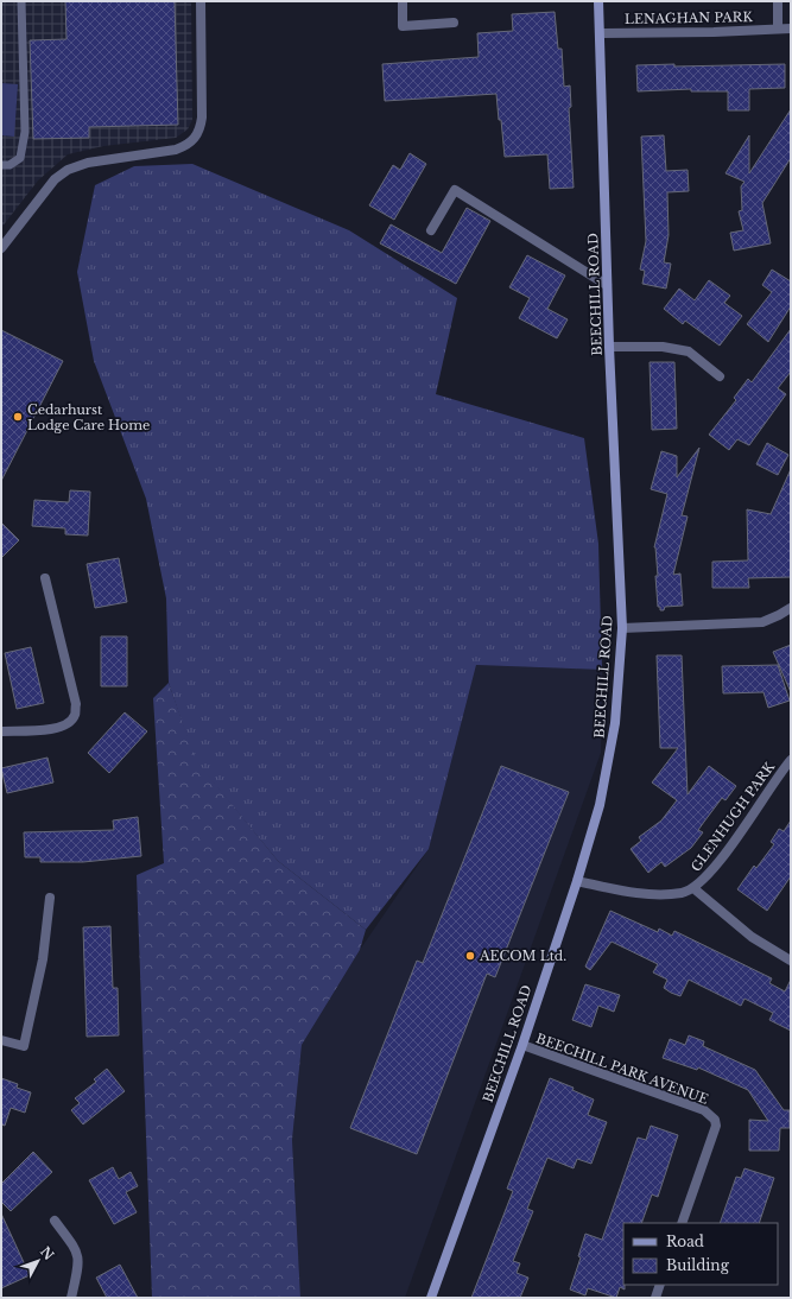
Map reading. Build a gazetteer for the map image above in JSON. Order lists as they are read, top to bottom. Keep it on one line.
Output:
{"streets":{"street":["LENAGHAN PARK","BEECHILL ROAD","GLENHUGH PARK","BEECHILL PARK AVENUE"]},"crossings":[["LENAGHAN PARK","BEECHILL ROAD"],["BEECHILL ROAD","GLENHUGH PARK"],["BEECHILL ROAD","BEECHILL PARK AVENUE"]],"places":["Cedarhurst Lodge Care Home","AECOM Ltd."],"legend":["Road","Building"],"north":"top right"}
